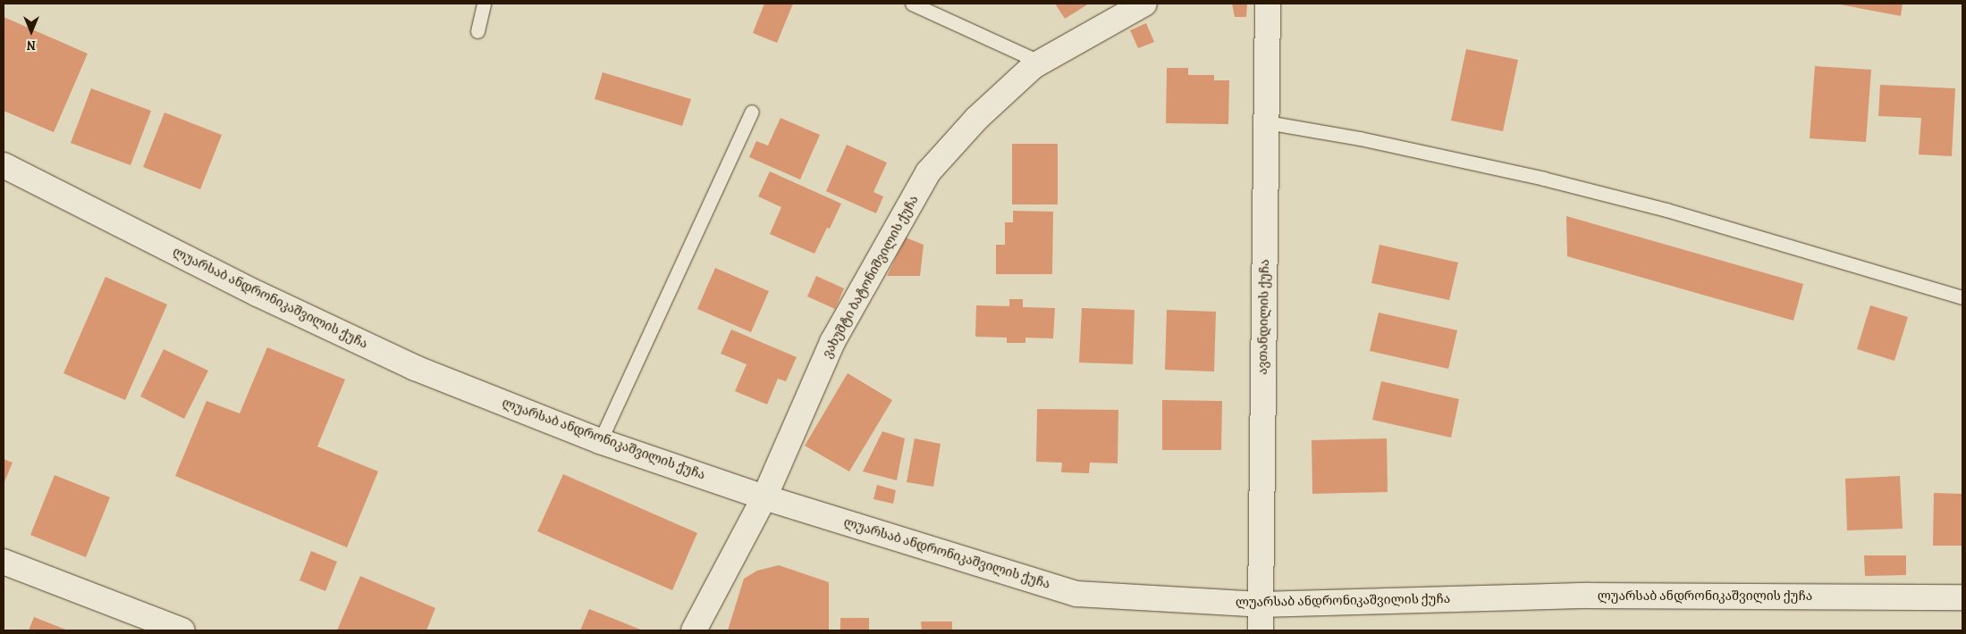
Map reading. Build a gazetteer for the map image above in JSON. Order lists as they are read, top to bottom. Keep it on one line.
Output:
{"streets":{"street":["ვახუშტი ბატონიშვილის ქუჩა","ლუარსაბ ანდრონიკაშვილის ქუჩა","ავთანდილის ქუჩა"]},"crossings":[["ვახუშტი ბატონიშვილის ქუჩა","ლუარსაბ ანდრონიკაშვილის ქუჩა"],["ლუარსაბ ანდრონიკაშვილის ქუჩა","ავთანდილის ქუჩა"]],"north":"bottom"}
